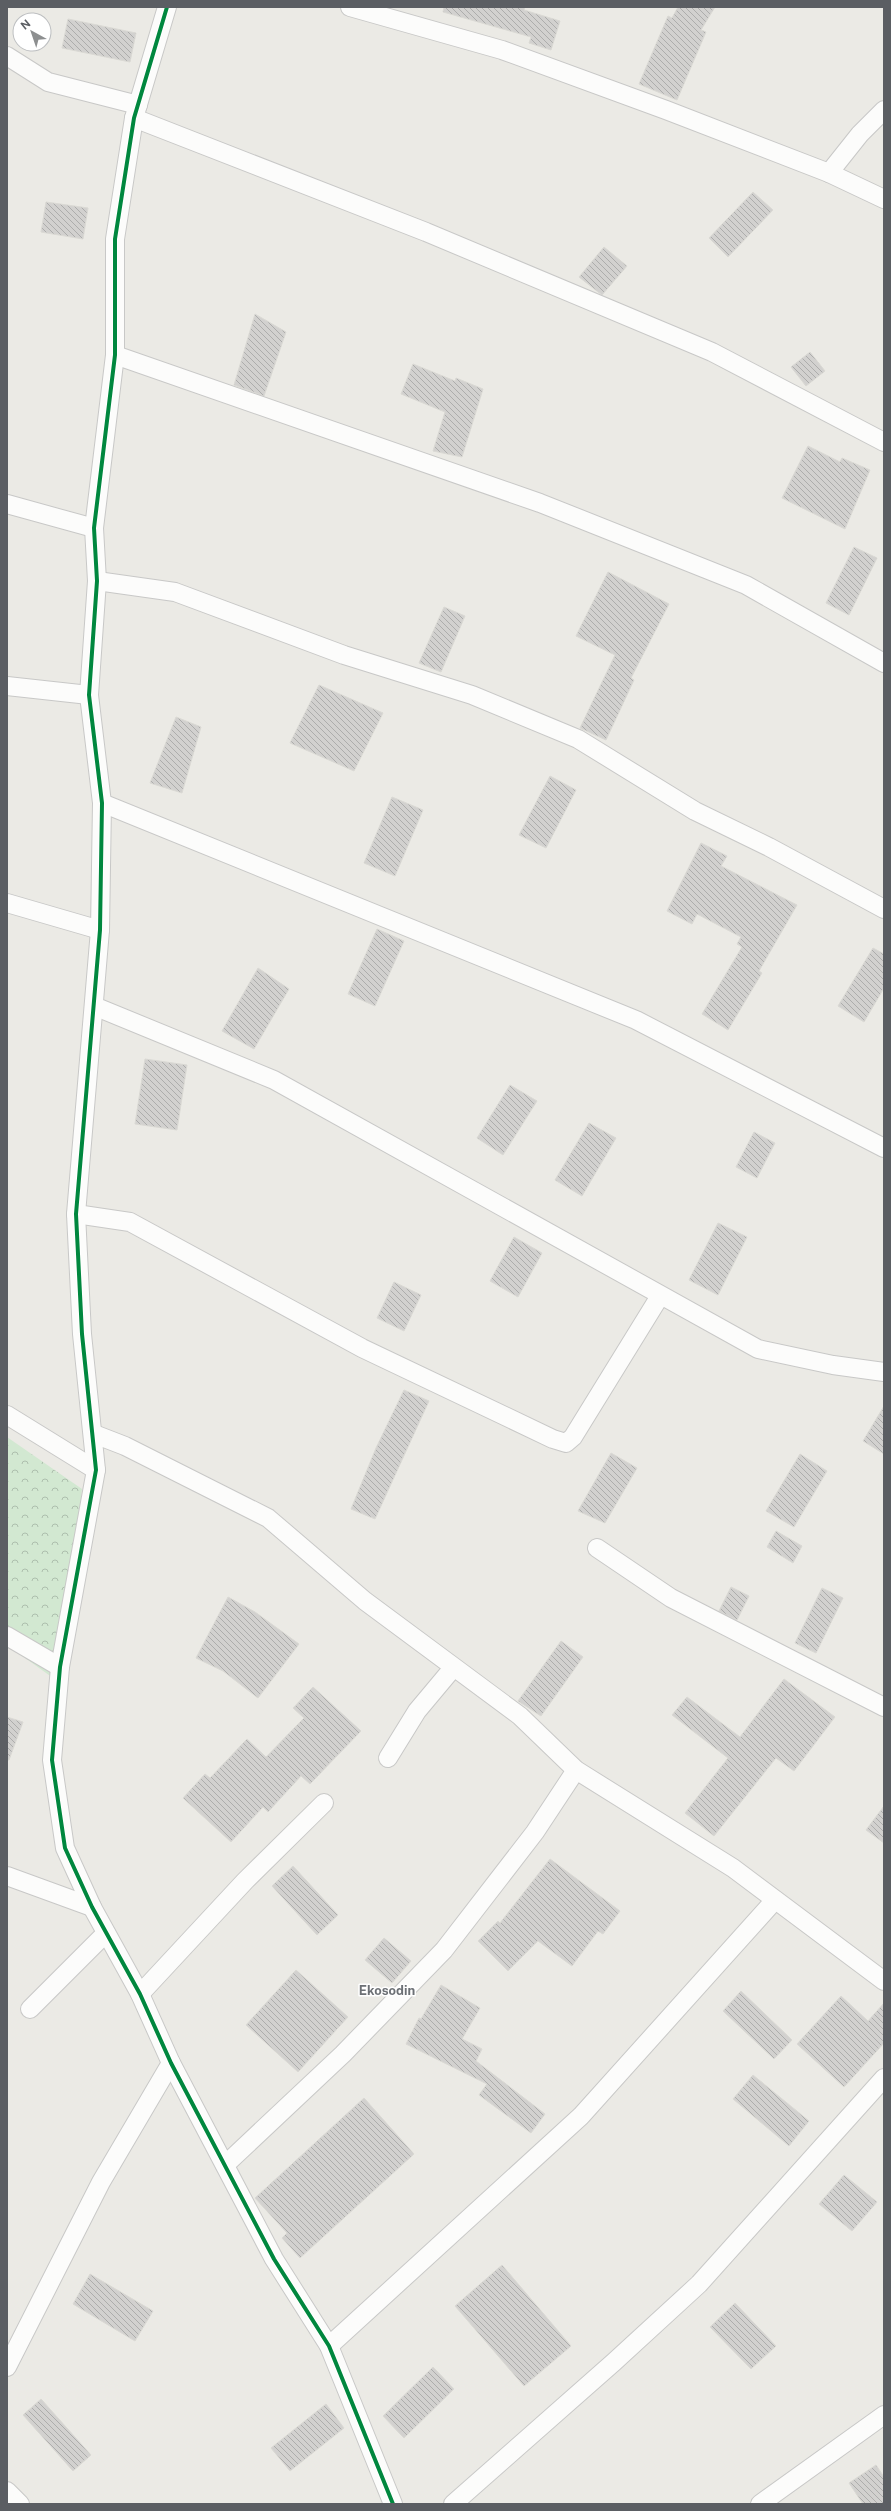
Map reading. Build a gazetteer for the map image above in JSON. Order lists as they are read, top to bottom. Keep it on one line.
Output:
{"districts":["Ekosodin"],"north":"top left"}
